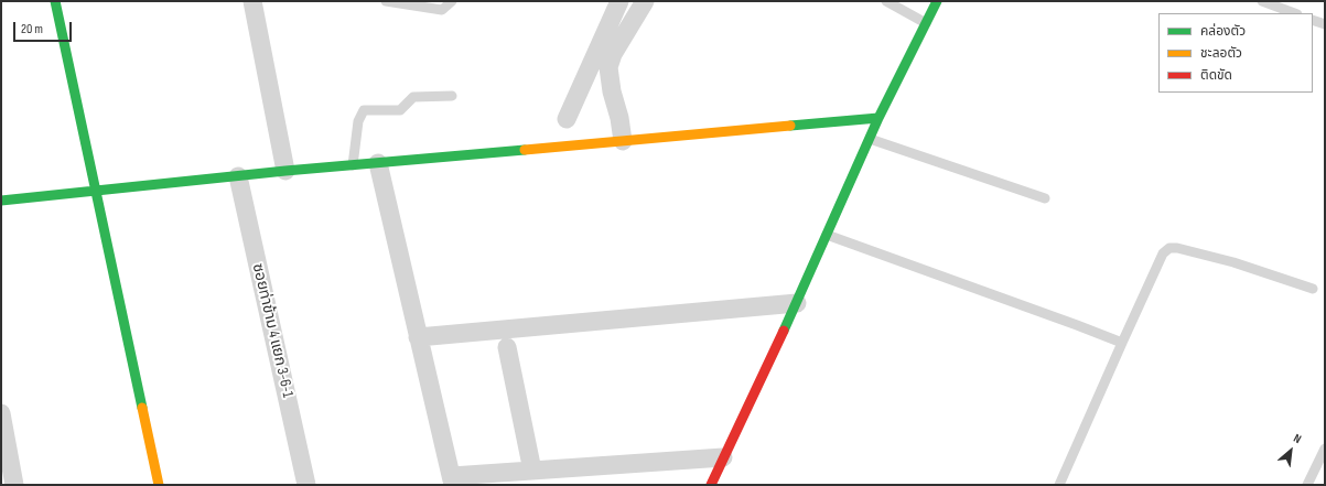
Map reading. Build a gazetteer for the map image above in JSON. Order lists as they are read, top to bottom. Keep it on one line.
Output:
{"streets":{"street":["ซอยท่าข้าม 4 แยก 3-6-1"]},"legend":["คล่องตัว","ชะลอตัว","ติดขัด"],"scale_bar":"20 m","north":"top right"}
